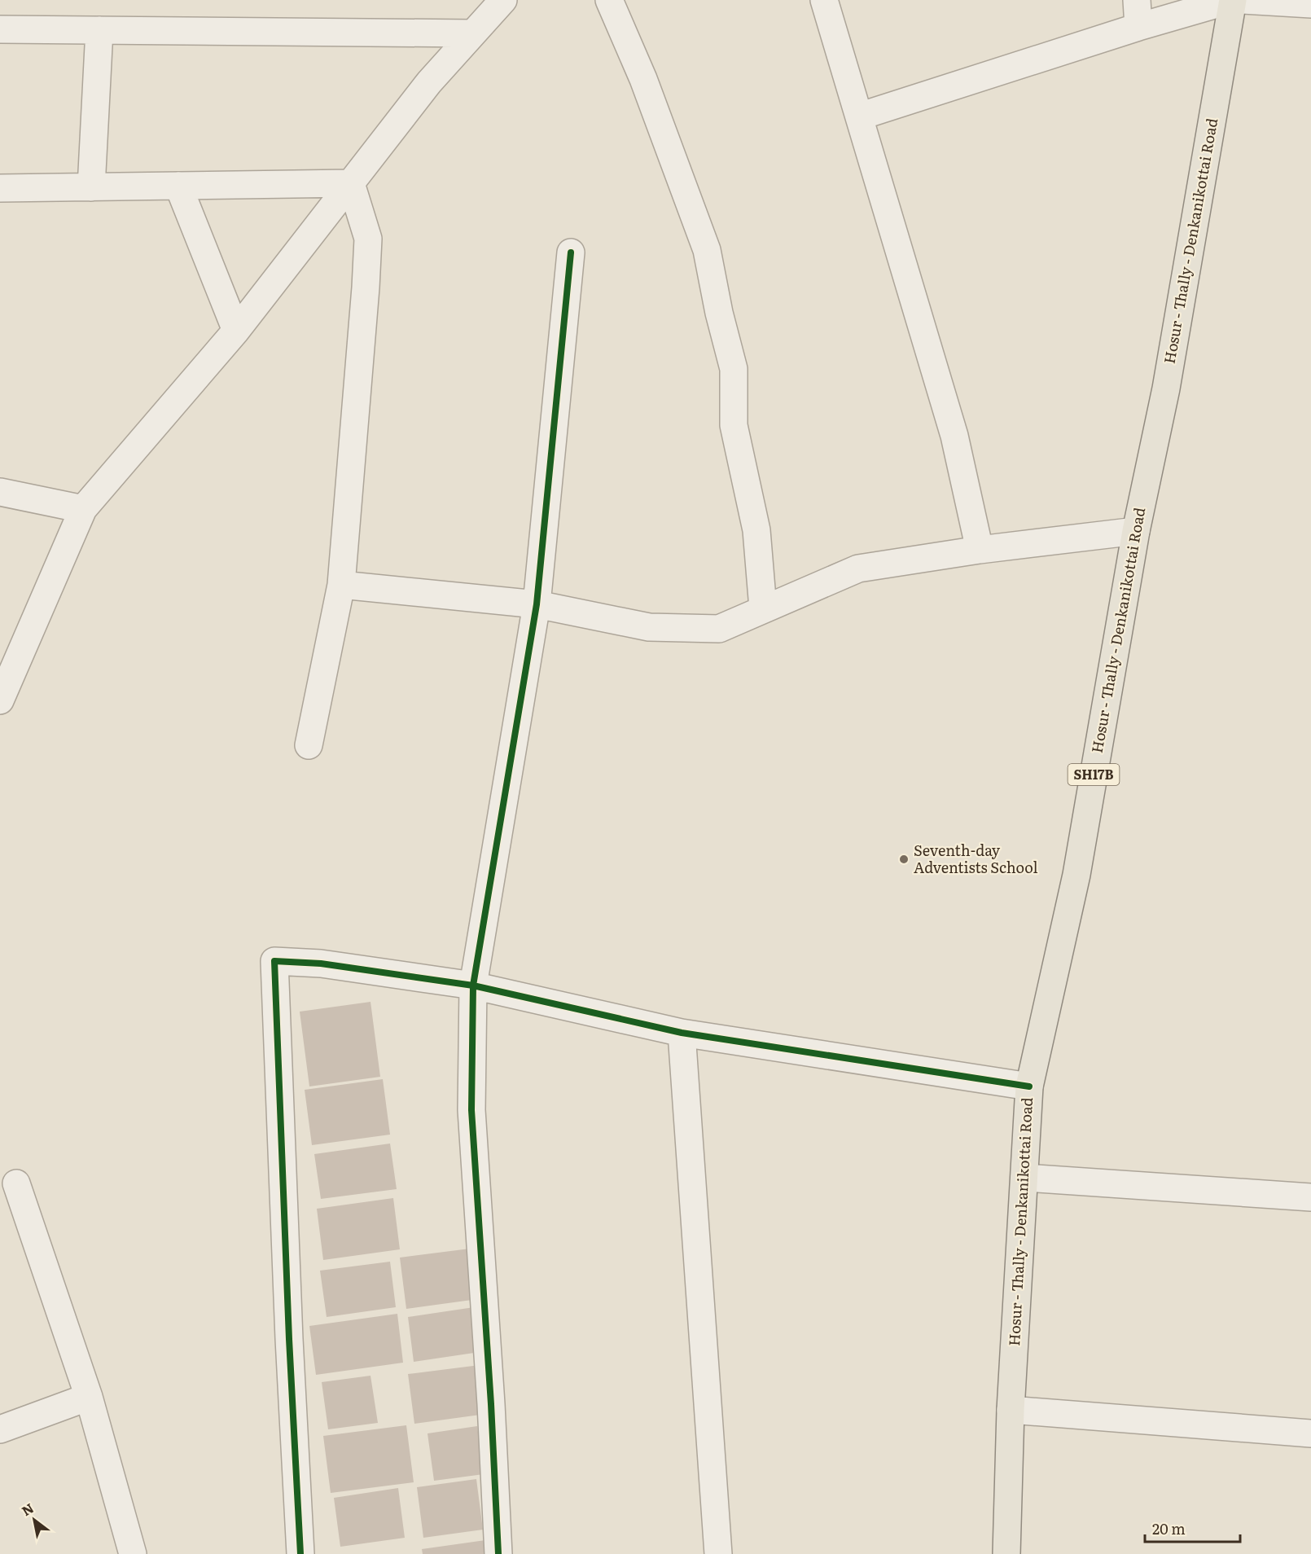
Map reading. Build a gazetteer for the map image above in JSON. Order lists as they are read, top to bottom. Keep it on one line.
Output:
{"streets":{"main road":["Hosur - Thally - Denkanikottai Road","SH17B"]},"places":["Seventh-day Adventists School"],"scale_bar":"20 m","north":"top left"}
